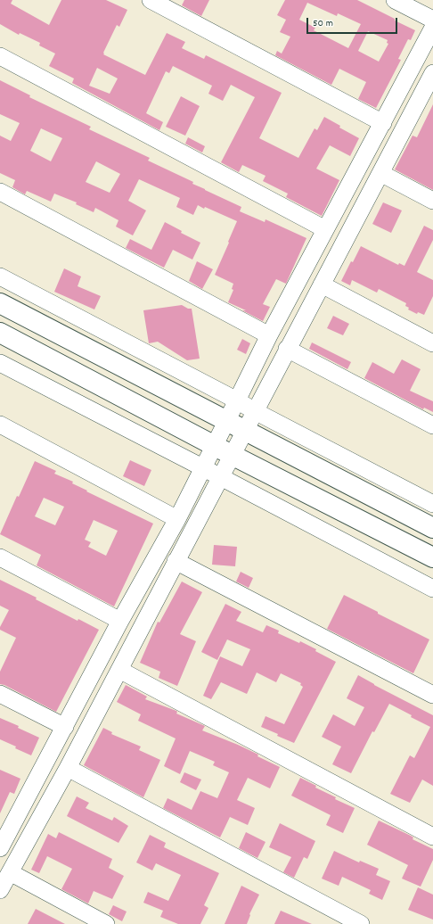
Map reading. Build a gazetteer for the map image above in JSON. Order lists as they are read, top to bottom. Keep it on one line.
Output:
{"scale_bar":"50 m"}
